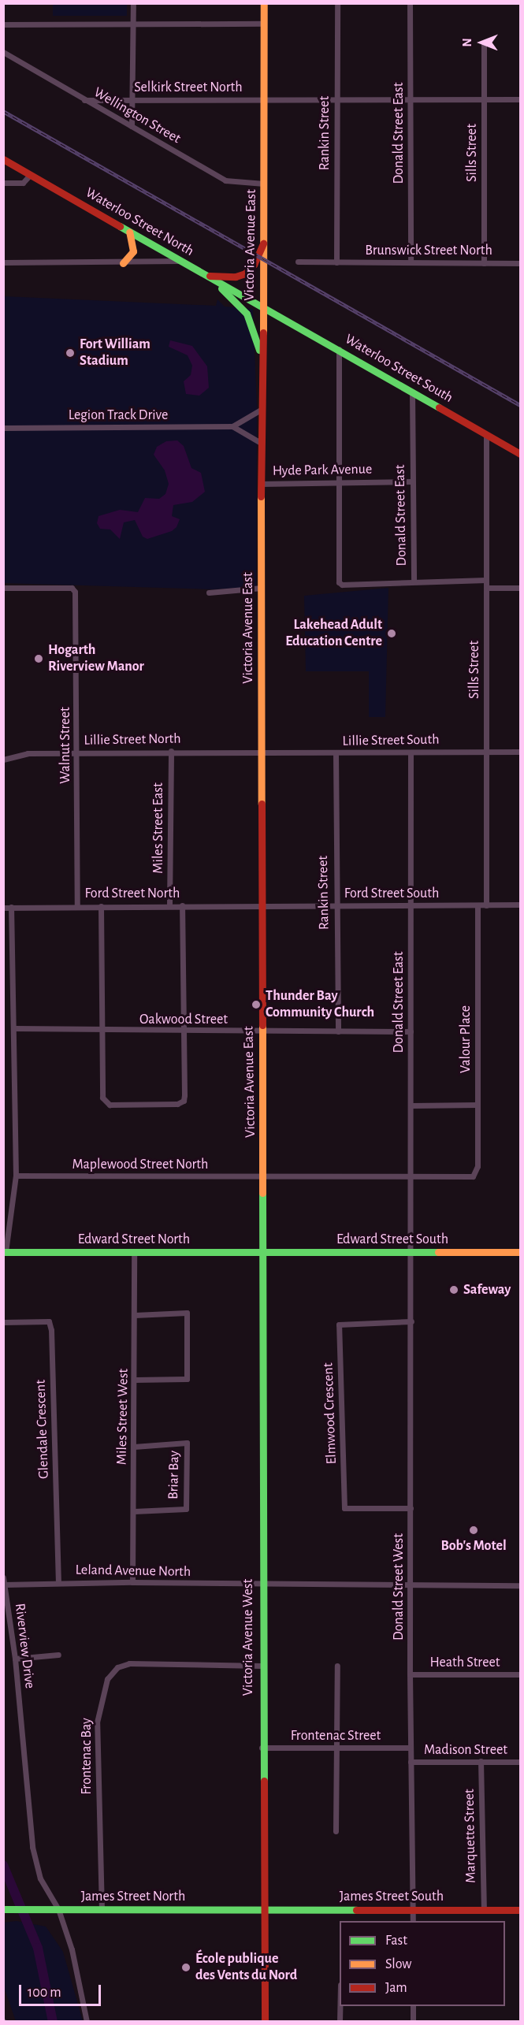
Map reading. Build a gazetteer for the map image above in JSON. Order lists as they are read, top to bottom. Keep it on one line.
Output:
{"streets":{"street":["Selkirk Street North","Wellington Street","Rankin Street","Donald Street East","Sills Street","Waterloo Street North","Victoria Avenue East","Brunswick Street North","Waterloo Street South","Legion Track Drive","Hyde Park Avenue","Lillie Street North","Lillie Street South","Walnut Street","Miles Street East","Ford Street North","Ford Street South","Oakwood Street","Valour Place","Maplewood Street North","Edward Street North","Edward Street South","Elmwood Crescent","Miles Street West","Glendale Crescent","Briar Bay","Leland Avenue North","Donald Street West","Victoria Avenue West","Riverview Drive","Heath Street","Frontenac Street","Madison Street","Frontenac Bay","Marquette Street","James Street North","James Street South"]},"crossings":[["Selkirk Street North","Wellington Street"],["Selkirk Street North","Rankin Street"],["Selkirk Street North","Donald Street East"],["Selkirk Street North","Sills Street"],["Selkirk Street North","Victoria Avenue East"],["Wellington Street","Victoria Avenue East"],["Rankin Street","Brunswick Street North"],["Rankin Street","Lillie Street South"],["Rankin Street","Ford Street South"],["Rankin Street","Oakwood Street"],["Donald Street East","Brunswick Street North"],["Donald Street East","Waterloo Street South"],["Donald Street East","Hyde Park Avenue"],["Donald Street East","Lillie Street South"],["Donald Street East","Ford Street South"],["Donald Street East","Oakwood Street"],["Donald Street East","Maplewood Street North"],["Donald Street East","Edward Street South"],["Donald Street East","Donald Street West"],["Sills Street","Brunswick Street North"],["Sills Street","Waterloo Street South"],["Sills Street","Lillie Street South"],["Sills Street","Ford Street South"],["Waterloo Street North","Victoria Avenue East"],["Waterloo Street North","Waterloo Street South"],["Victoria Avenue East","Waterloo Street South"],["Victoria Avenue East","Legion Track Drive"],["Victoria Avenue East","Hyde Park Avenue"],["Victoria Avenue East","Lillie Street North"],["Victoria Avenue East","Lillie Street South"],["Victoria Avenue East","Ford Street North"],["Victoria Avenue East","Ford Street South"],["Victoria Avenue East","Oakwood Street"],["Victoria Avenue East","Maplewood Street North"],["Victoria Avenue East","Edward Street North"],["Victoria Avenue East","Edward Street South"],["Victoria Avenue East","Victoria Avenue West"],["Lillie Street North","Lillie Street South"],["Lillie Street North","Walnut Street"],["Lillie Street North","Miles Street East"],["Walnut Street","Ford Street North"],["Miles Street East","Ford Street North"],["Ford Street North","Ford Street South"],["Ford Street South","Valour Place"],["Valour Place","Maplewood Street North"],["Edward Street North","Edward Street South"],["Edward Street North","Miles Street West"],["Edward Street North","Victoria Avenue West"],["Edward Street South","Donald Street West"],["Edward Street South","Victoria Avenue West"],["Elmwood Crescent","Donald Street West"],["Miles Street West","Briar Bay"],["Miles Street West","Leland Avenue North"],["Glendale Crescent","Leland Avenue North"],["Leland Avenue North","Donald Street West"],["Leland Avenue North","Victoria Avenue West"],["Leland Avenue North","Riverview Drive"],["Donald Street West","Heath Street"],["Donald Street West","Frontenac Street"],["Donald Street West","Madison Street"],["Donald Street West","James Street South"],["Victoria Avenue West","Frontenac Street"],["Victoria Avenue West","Frontenac Bay"],["Victoria Avenue West","James Street North"],["Victoria Avenue West","James Street South"],["Riverview Drive","James Street North"],["Madison Street","Marquette Street"],["Frontenac Bay","James Street North"],["Marquette Street","James Street South"],["James Street North","James Street South"]],"places":["Fort William Stadium","Lakehead Adult Education Centre","Hogarth Riverview Manor","Thunder Bay Community Church","Safeway","Bob's Motel","École publique des Vents du Nord"],"legend":["Fast","Slow","Jam"],"scale_bar":"100 m","north":"left"}
